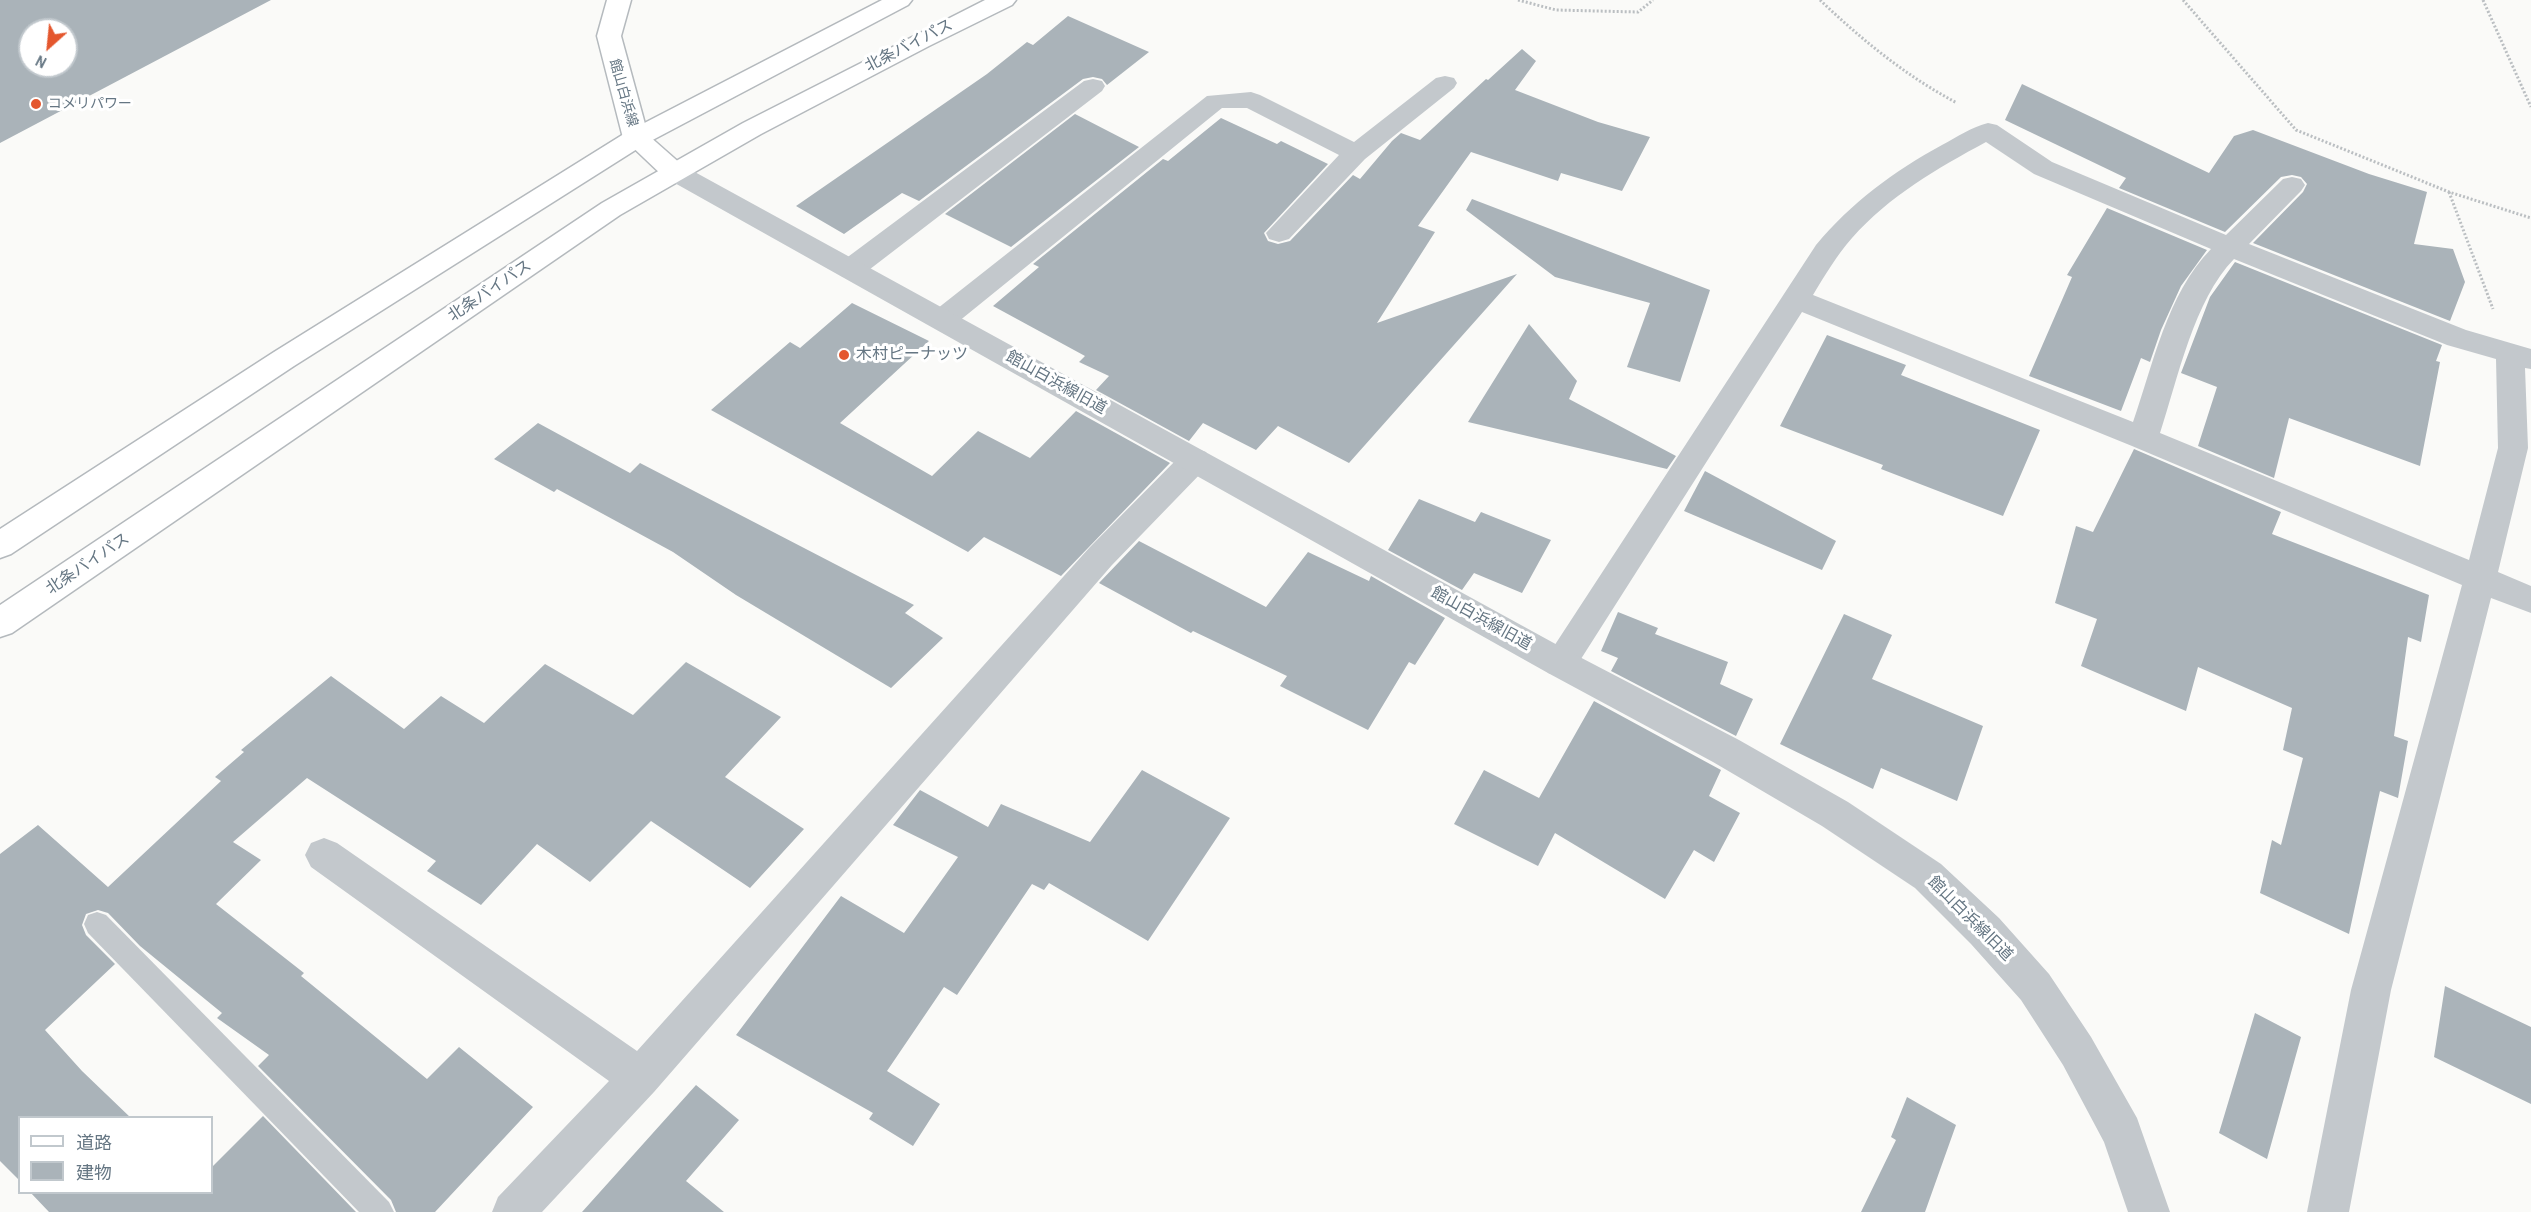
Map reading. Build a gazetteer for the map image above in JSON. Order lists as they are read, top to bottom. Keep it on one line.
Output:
{"streets":{"main road":["北条バイパス","館山白浜線"],"street":["館山白浜線旧道"]},"crossings":[["北条バイパス","館山白浜線"],["北条バイパス","館山白浜線旧道"],["館山白浜線","館山白浜線旧道"]],"places":["コメリパワー","木村ピーナッツ"],"legend":["道路","建物"],"north":"bottom left"}
